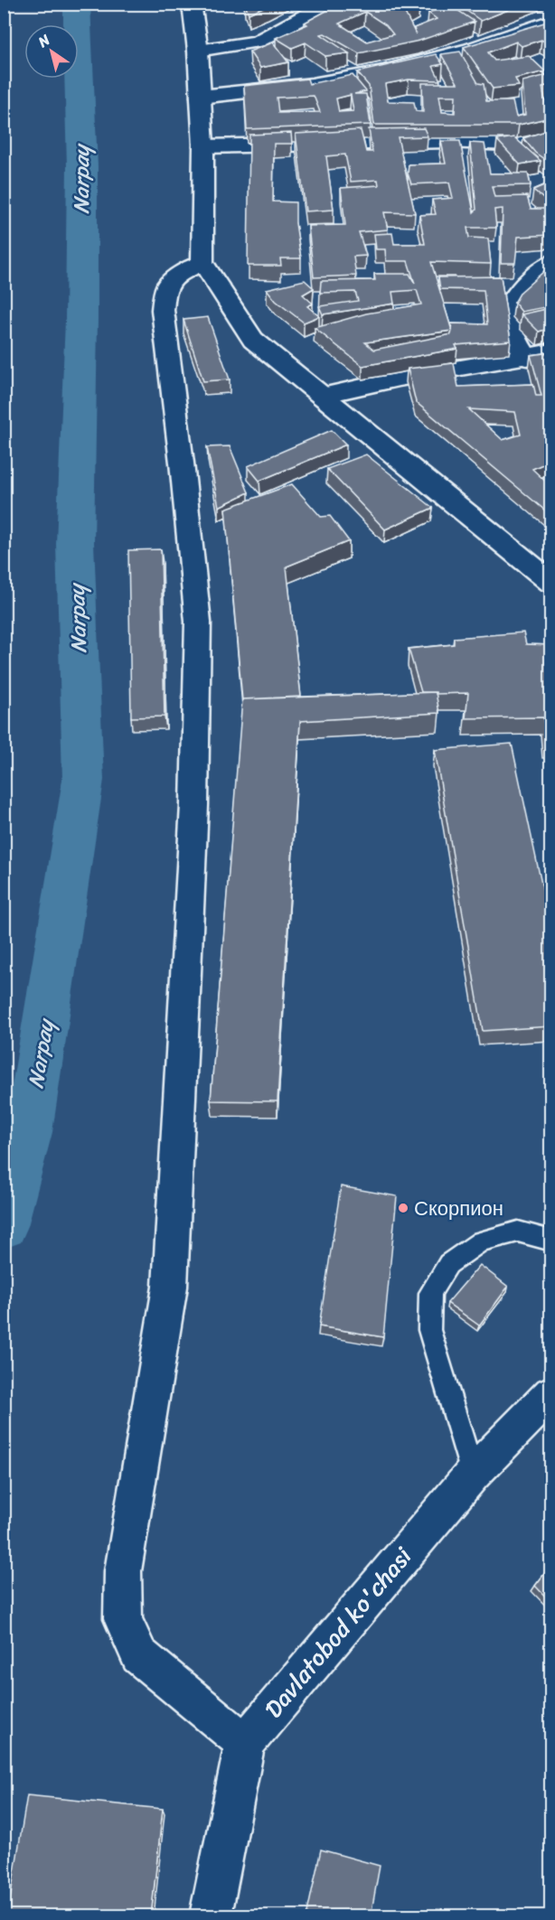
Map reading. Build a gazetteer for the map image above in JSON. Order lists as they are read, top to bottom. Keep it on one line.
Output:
{"streets":{"street":["Davlatobod ko'chasi"]},"water":["Narpay"],"places":["Скорпион"],"north":"top left"}
